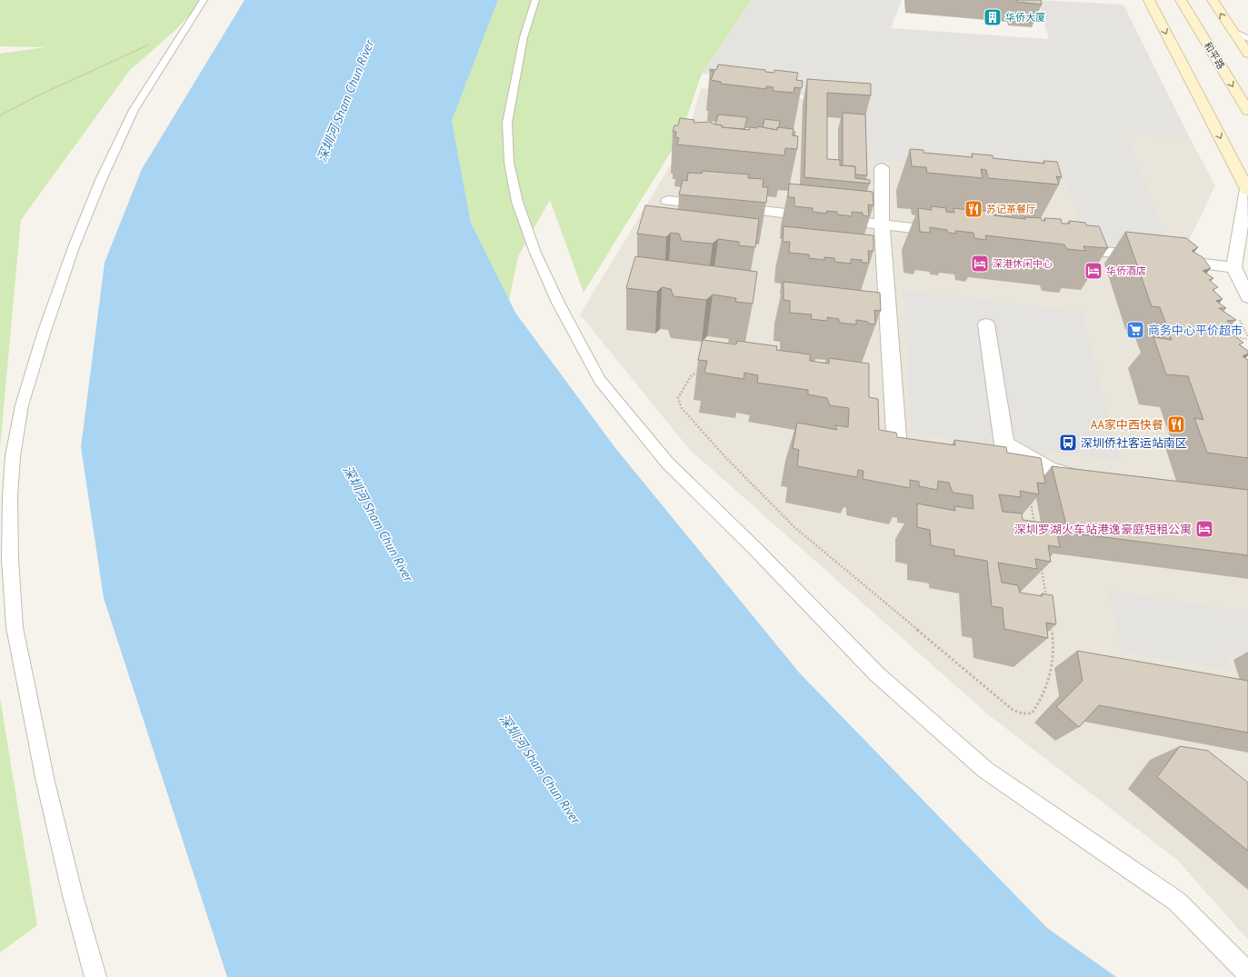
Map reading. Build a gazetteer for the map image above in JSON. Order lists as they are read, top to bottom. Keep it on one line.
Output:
{"streets":{"street":["和平路"]},"water":["深圳河 Sham Chun River"],"places":{"building":["华侨大厦"],"restaurant":["苏记茶餐厅","AA家中西快餐"],"hotel":["深港休闲中心","华侨酒店","深圳罗湖火车站港逸豪庭短租公寓"],"supermarket":["商务中心平价超市"],"bus stop":["深圳侨社客运站南区"]}}
